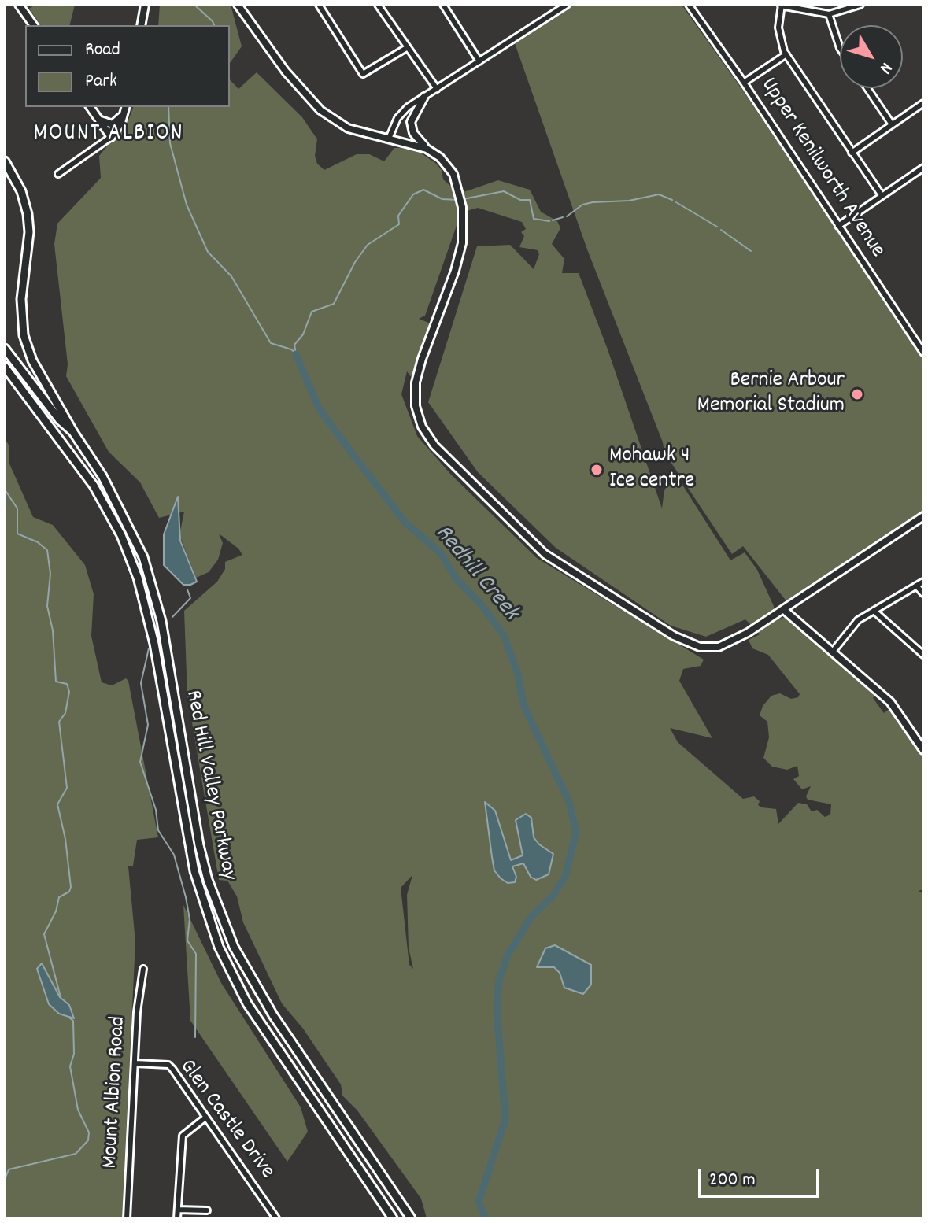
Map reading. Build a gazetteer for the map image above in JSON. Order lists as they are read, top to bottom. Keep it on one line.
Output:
{"streets":{"highway":["Red Hill Valley Parkway"],"street":["Upper Kenilworth Avenue","Mount Albion Road","Glen Castle Drive"]},"crossings":[["Mount Albion Road","Glen Castle Drive"]],"districts":["MOUNT ALBION"],"water":["Redhill Creek"],"places":["Bernie Arbour Memorial Stadium","Mohawk 4 Ice centre"],"legend":["Road","Park"],"scale_bar":"200 m","north":"bottom right"}
